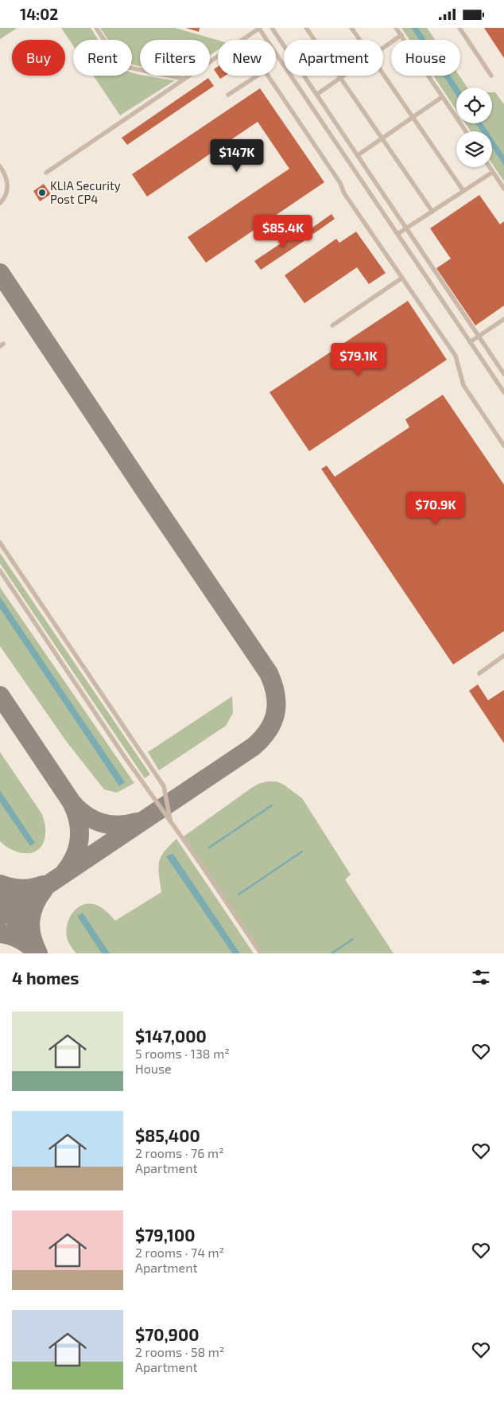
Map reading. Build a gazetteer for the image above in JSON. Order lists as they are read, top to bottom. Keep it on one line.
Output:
{"places":["KLIA Security Post CP4"],"page":{"status":"14:02","chip":["Buy","Rent","Filters","New","Apartment","House"],"price":["$147K","$85.4K","$79.1K","$70.9K"],"heading":"4 homes","list":[{"name":"$147,000","note":"5 rooms · 138 m² · House"},{"name":"$85,400","note":"2 rooms · 76 m² · Apartment"},{"name":"$79,100","note":"2 rooms · 74 m² · Apartment"},{"name":"$70,900","note":"2 rooms · 58 m² · Apartment"}]}}
